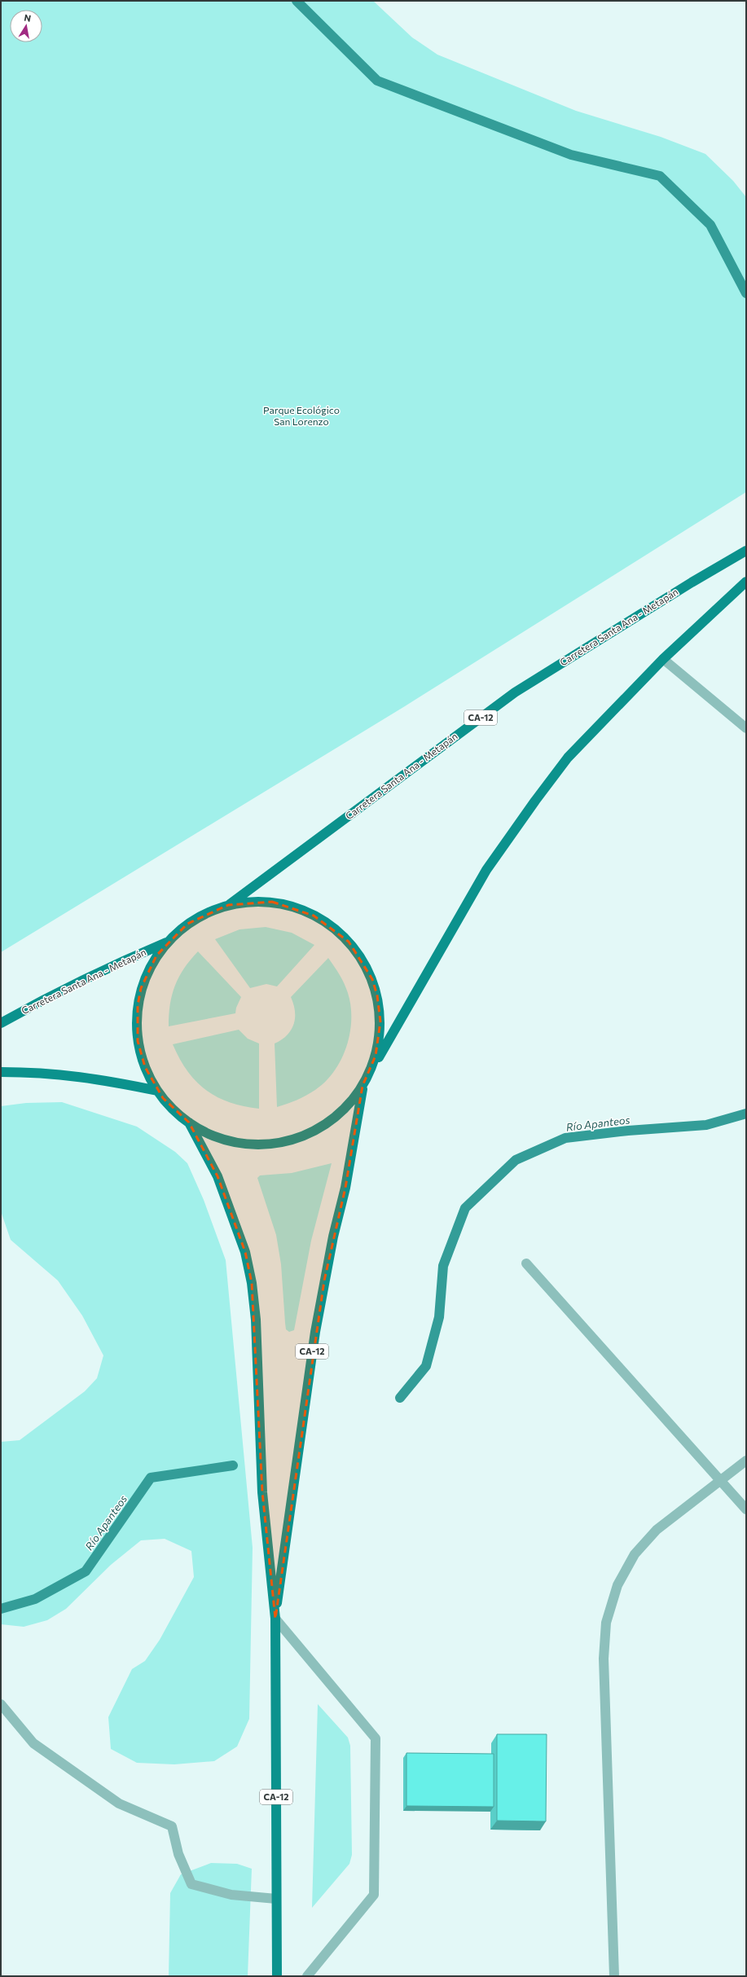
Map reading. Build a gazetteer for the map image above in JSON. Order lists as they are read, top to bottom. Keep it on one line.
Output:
{"streets":{"main road":["Carretera Santa Ana - Metapán","CA-12"]},"water":["Río Apanteos"],"parks":["Parque Ecológico San Lorenzo"],"north":"top"}
